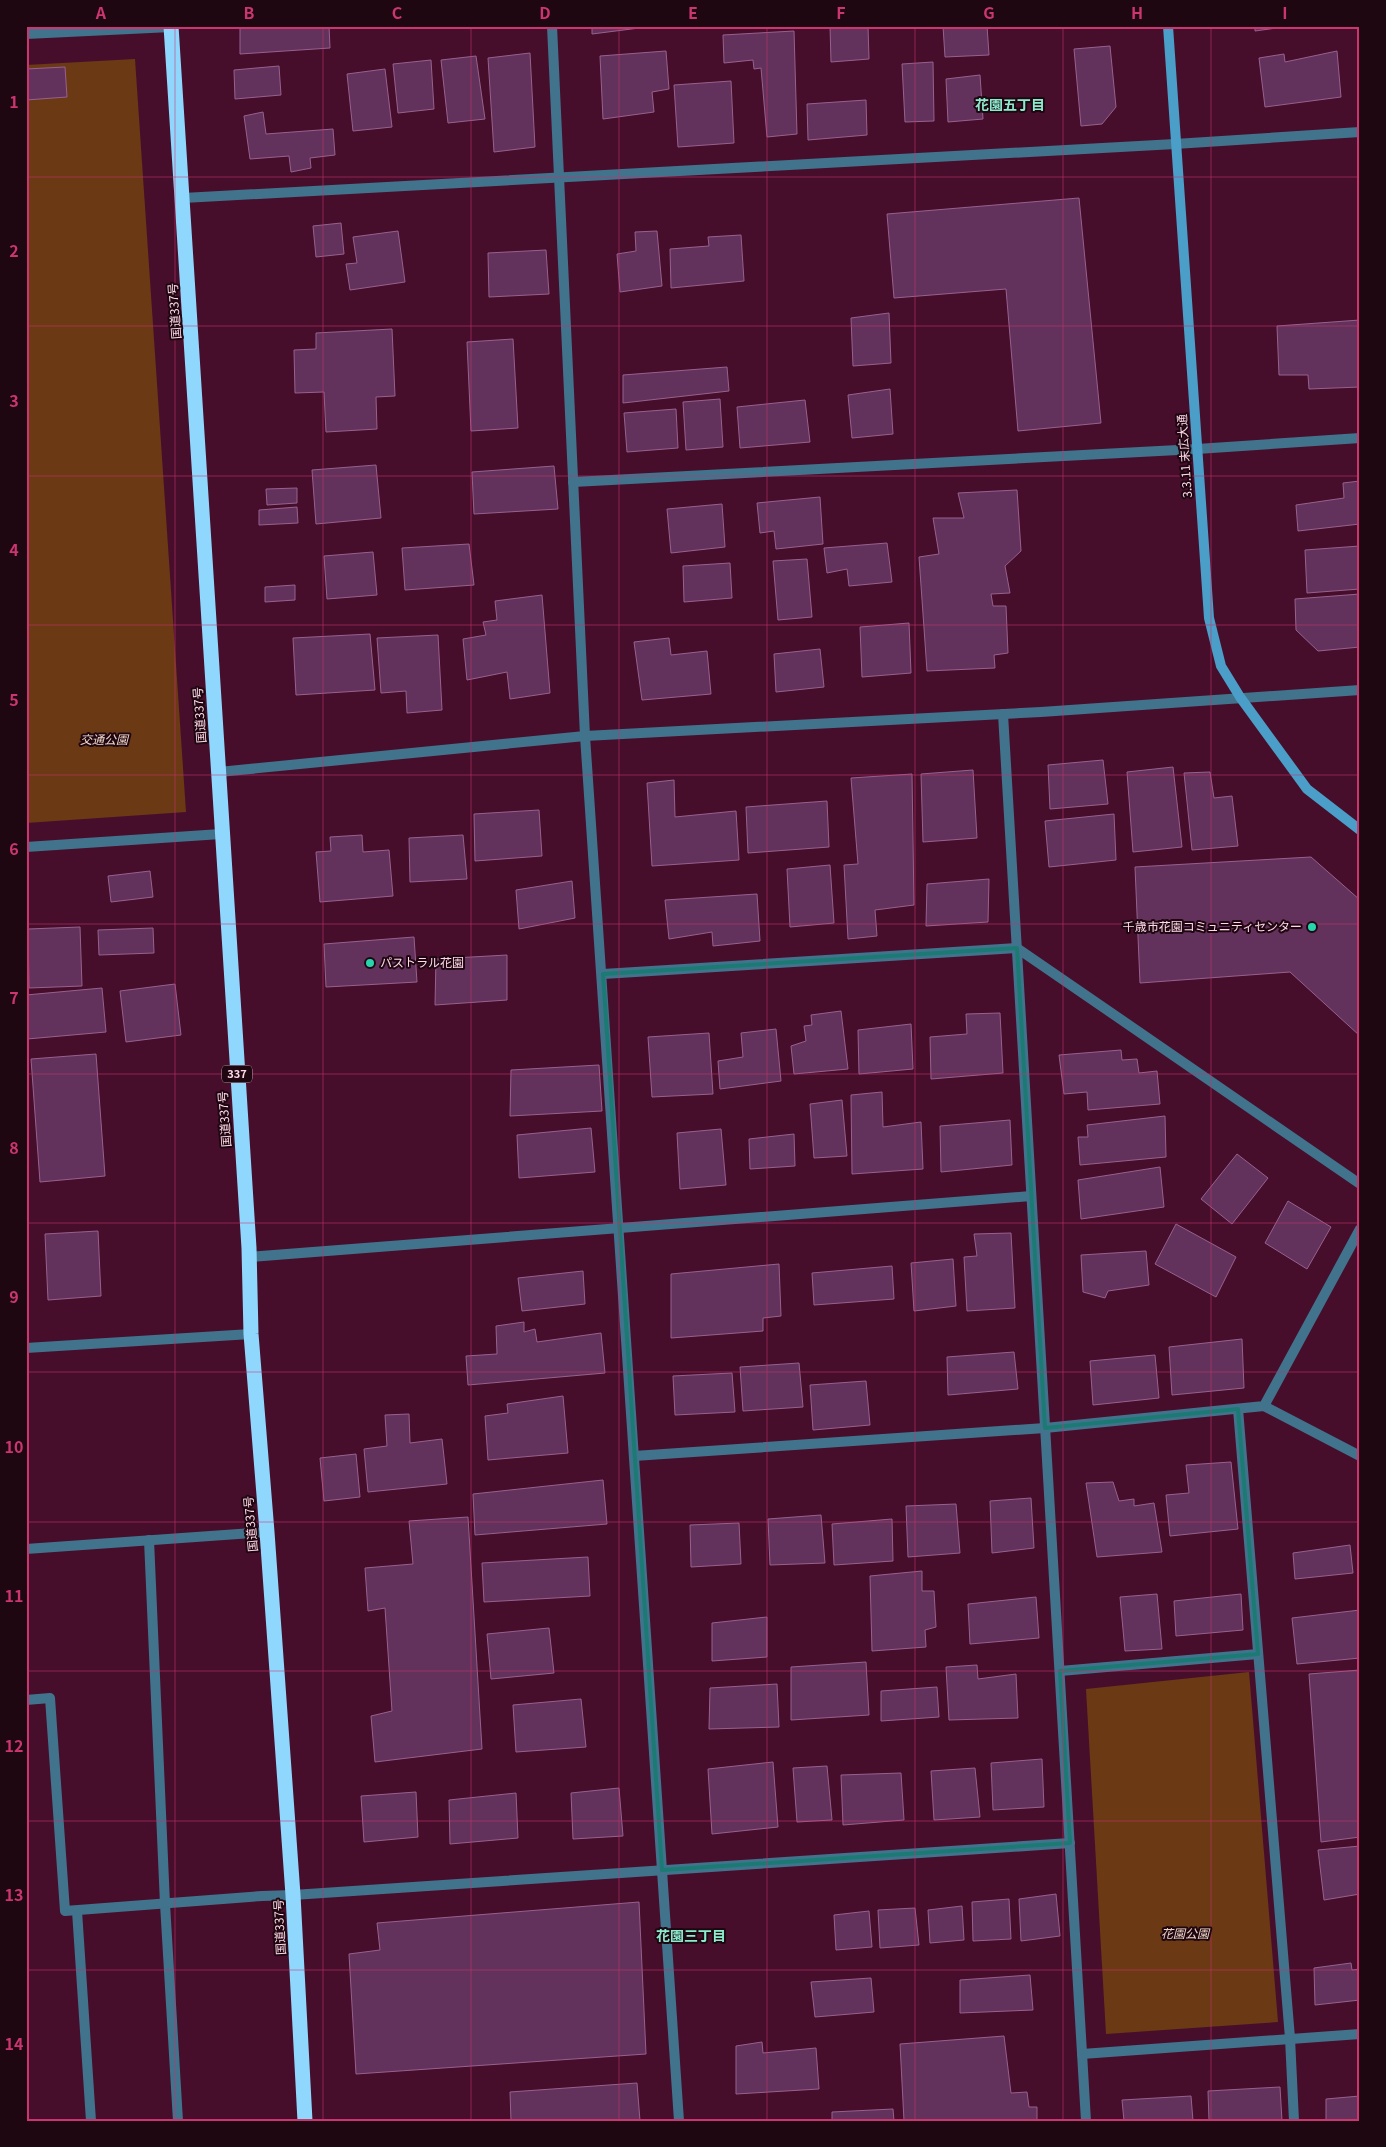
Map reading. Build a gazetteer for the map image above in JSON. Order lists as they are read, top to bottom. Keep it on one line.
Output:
{"streets":{"highway":["国道337号","337"],"street":["3.3.11 末広大通"]},"districts":["花園五丁目","花園三丁目"],"parks":["交通公園","花園公園"],"places":["千歳市花園コミュニティセンター","パストラル花園"],"grid":{"columns":["A","B","C","D","E","F","G","H","I"],"rows":["1","2","3","4","5","6","7","8","9","10","11","12","13","14"]}}
